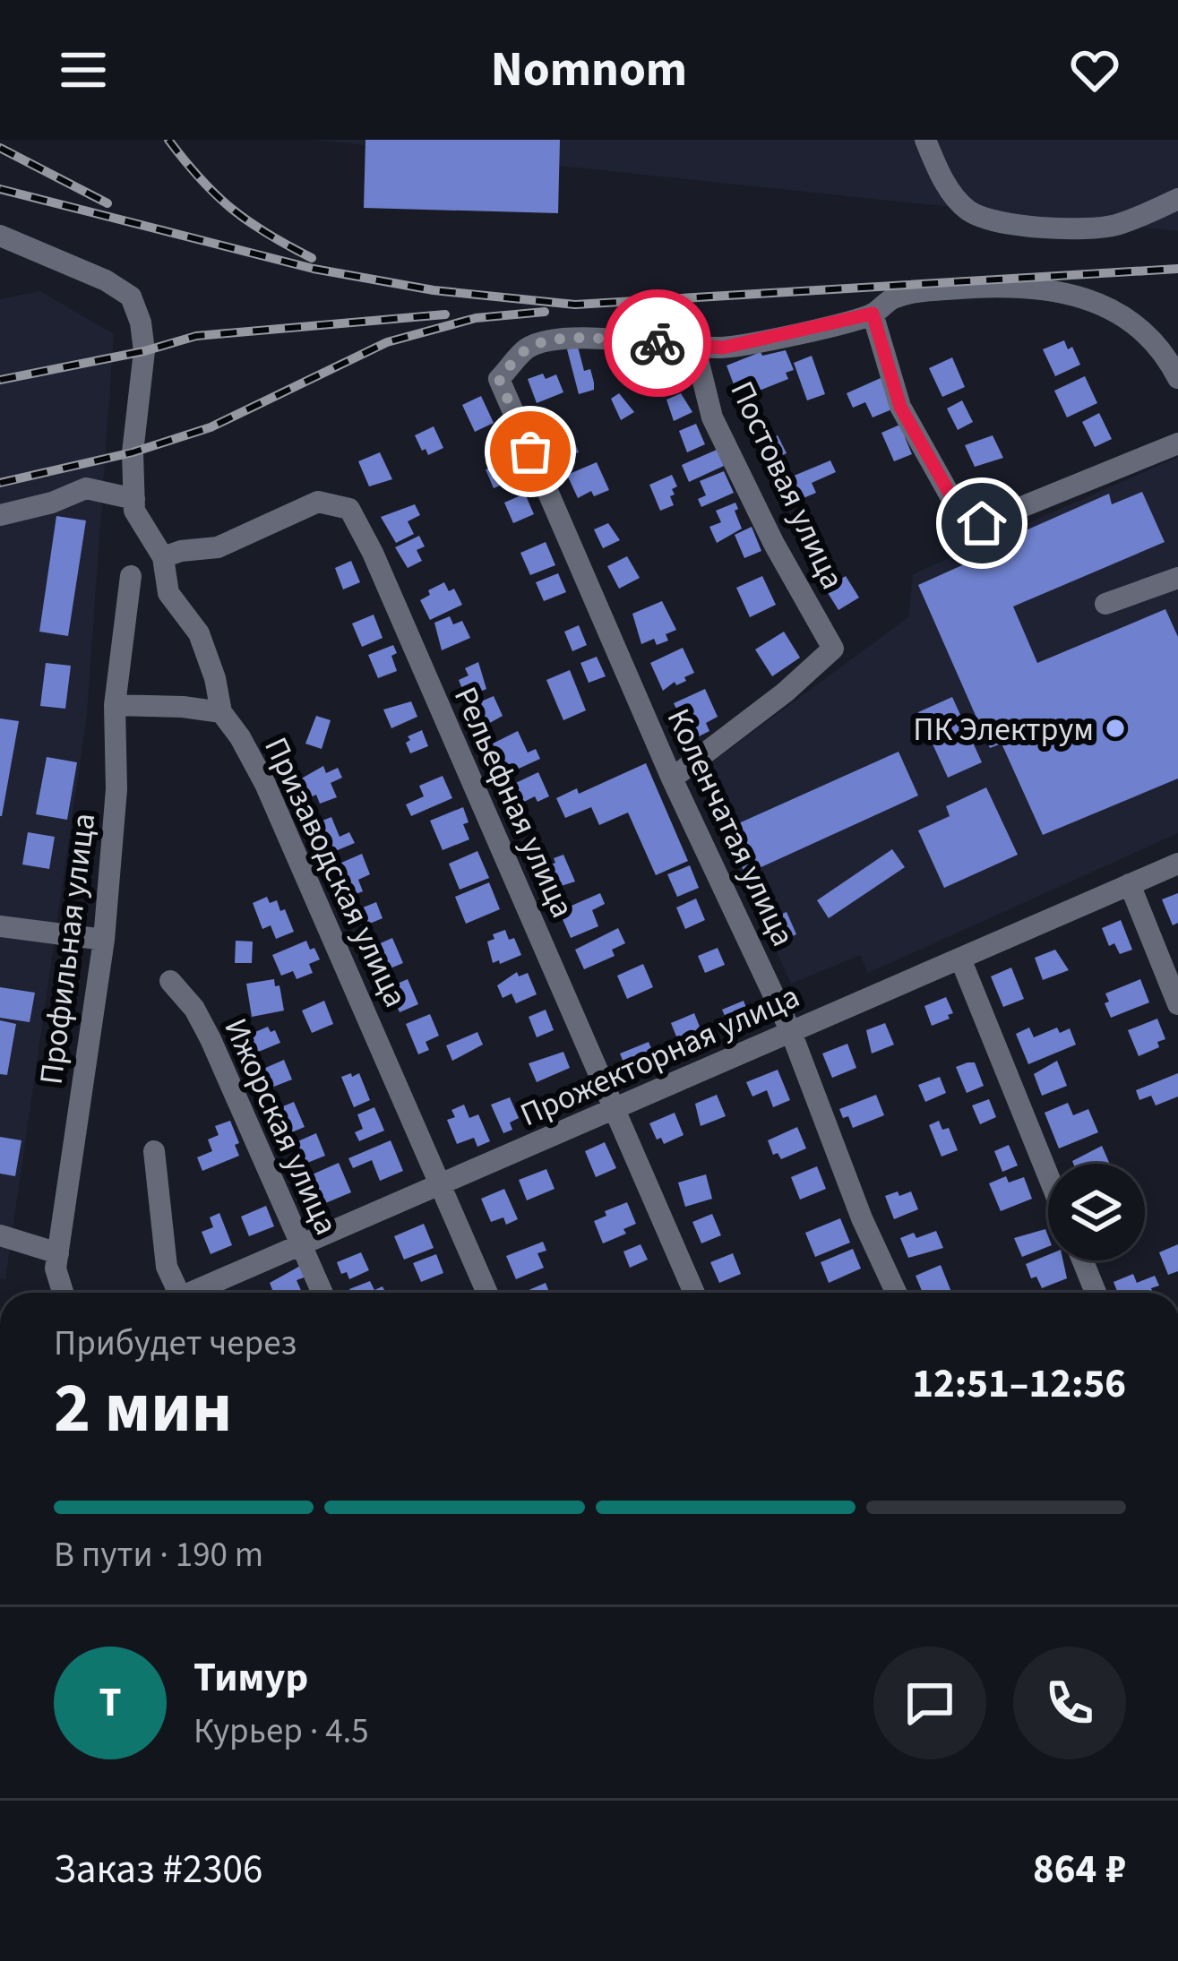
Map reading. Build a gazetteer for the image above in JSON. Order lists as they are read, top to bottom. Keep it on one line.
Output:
{"streets":{"street":["Постовая улица","Рельефная улица","Коленчатая улица","Призаводская улица","Профильная улица","Прожекторная улица","Ижорская улица"]},"crossings":[["Постовая улица","Коленчатая улица"],["Рельефная улица","Призаводская улица"],["Рельефная улица","Прожекторная улица"],["Коленчатая улица","Прожекторная улица"],["Призаводская улица","Прожекторная улица"],["Прожекторная улица","Ижорская улица"]],"places":["ПК Электрум"],"page":{"header":"Nomnom","heading":["2 мин","Прибудет через","12:51–12:56"],"panel":["Тимур","Курьер · 4.5","Заказ #2306","864 ₽"],"bar":"В пути · 190 m","round":"Т"}}
